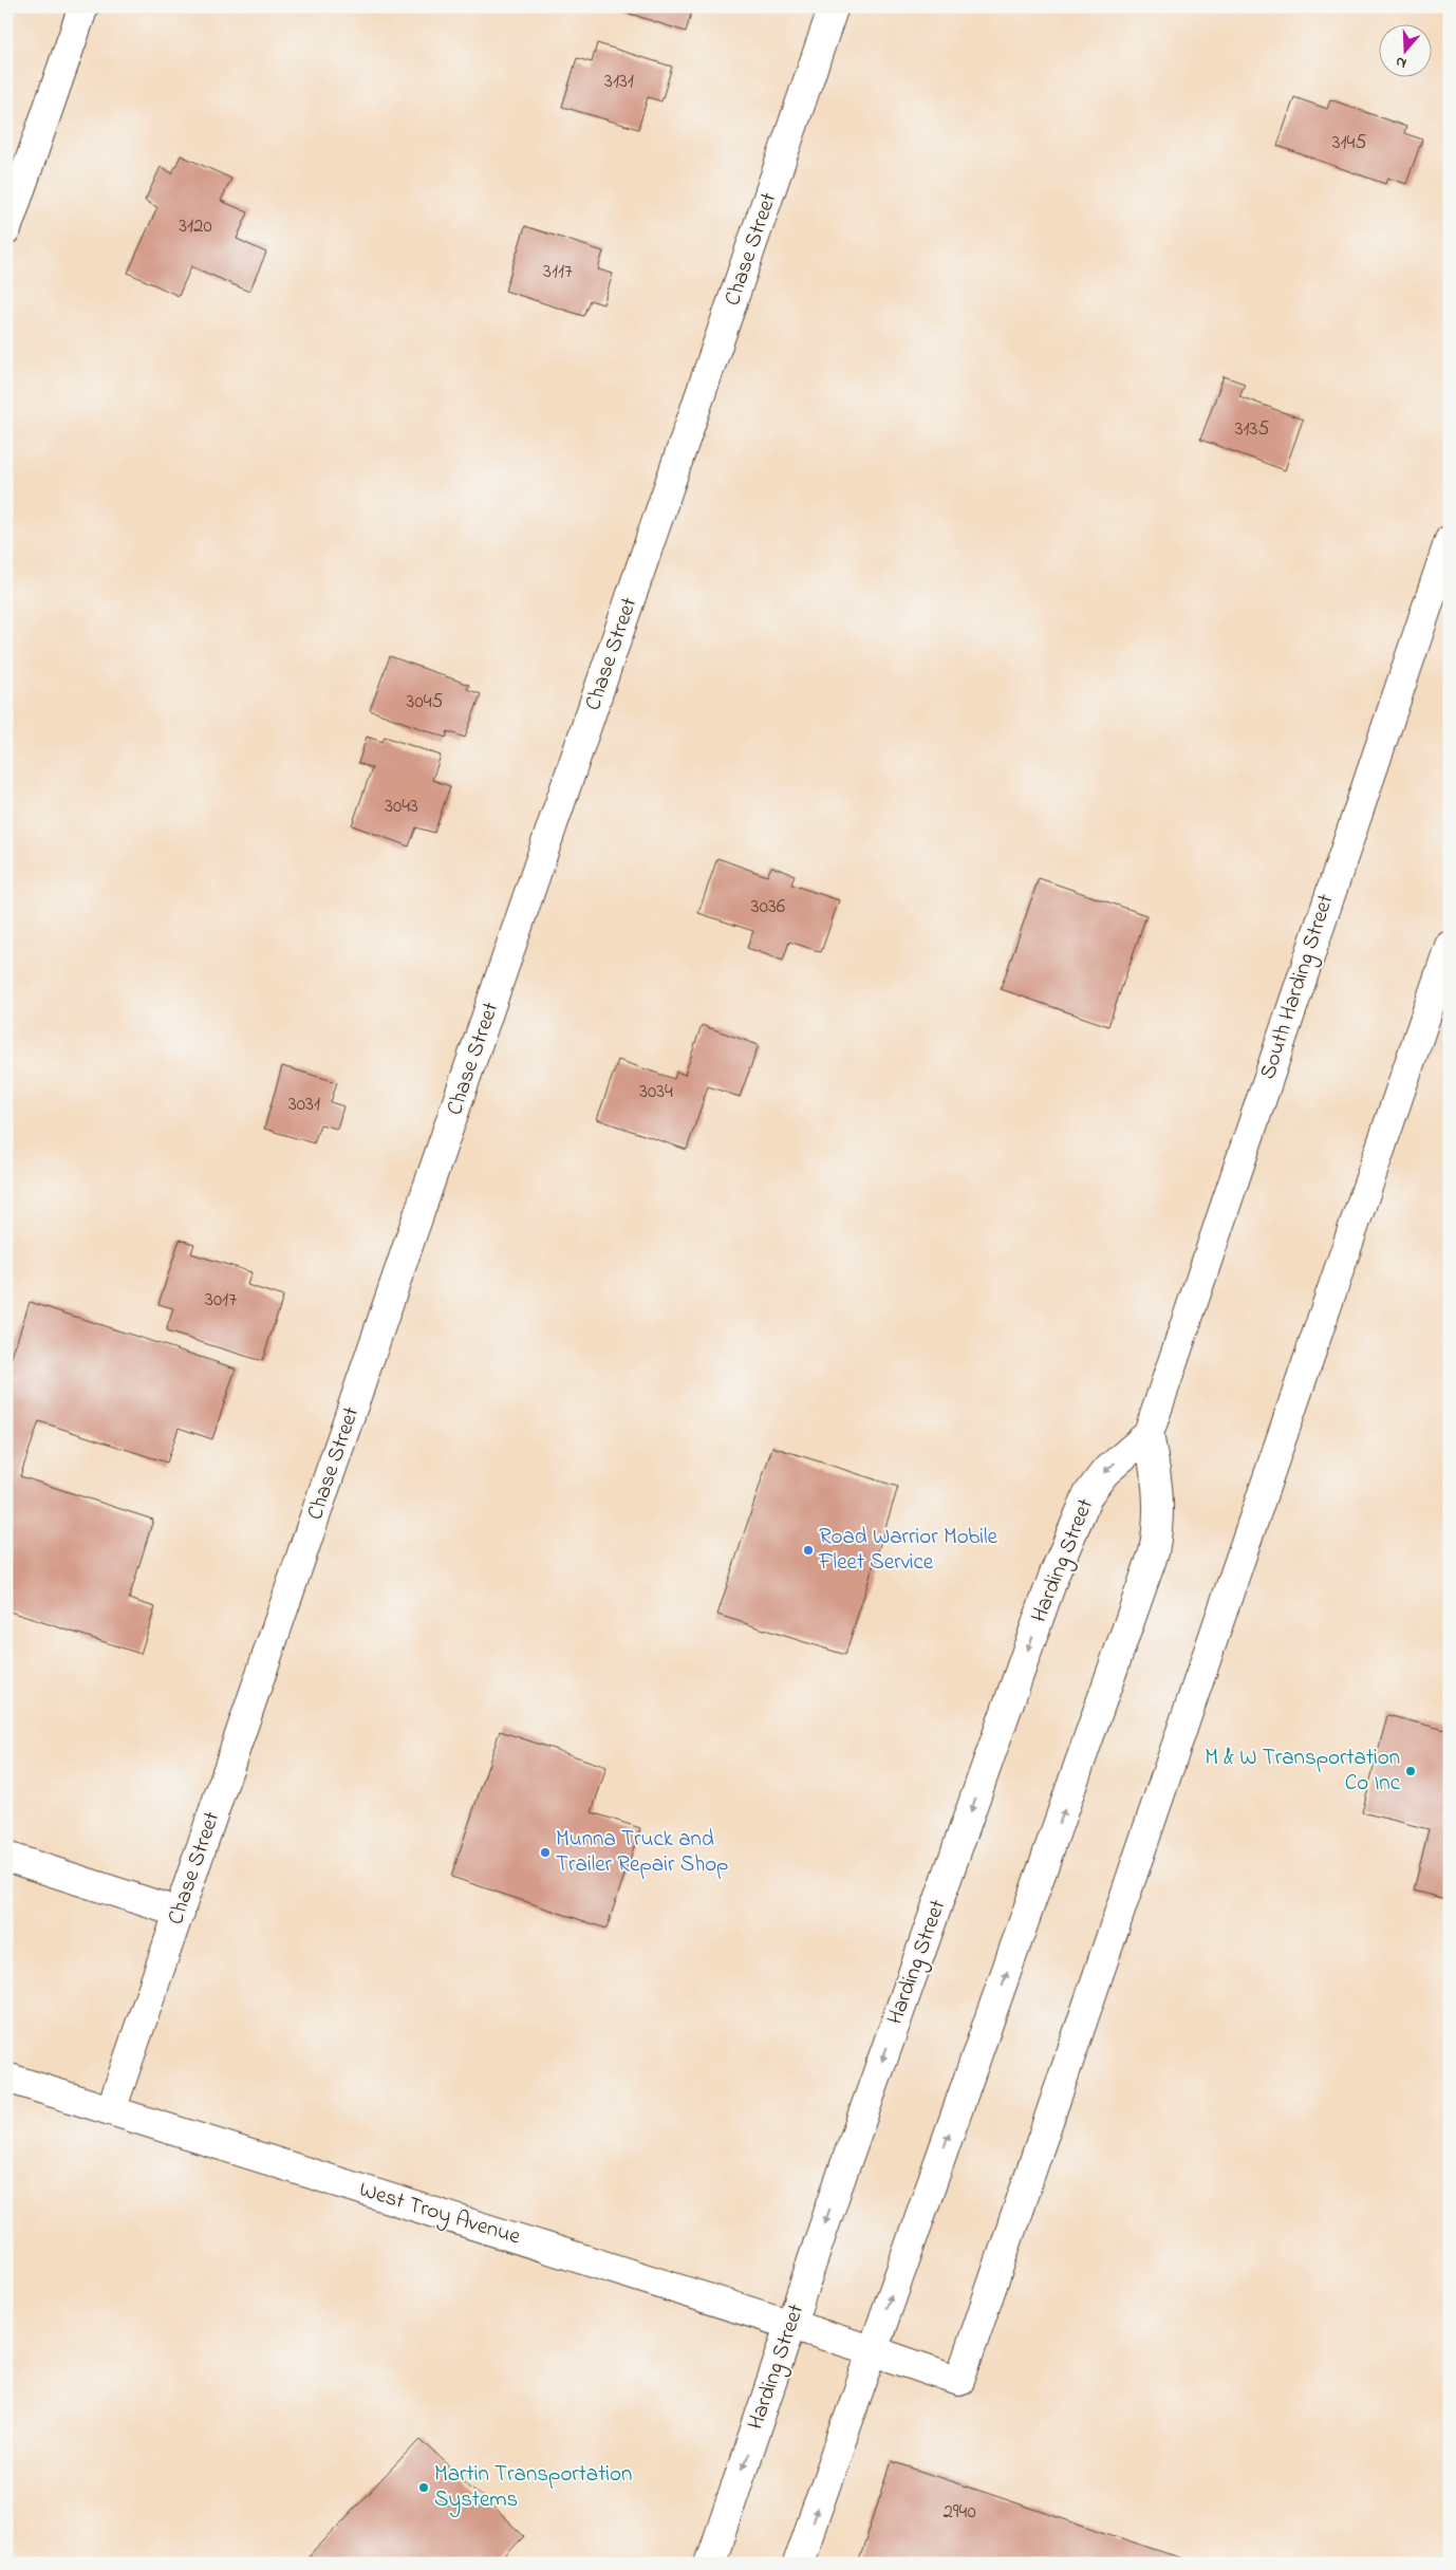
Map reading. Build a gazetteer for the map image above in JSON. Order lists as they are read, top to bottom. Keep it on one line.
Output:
{"streets":{"main road":["Chase Street","South Harding Street","Harding Street","West Troy Avenue"]},"crossings":[["Chase Street","West Troy Avenue"],["South Harding Street","Harding Street"],["Harding Street","West Troy Avenue"]],"places":["Road Warrior Mobile Fleet Service","M & W Transportation Co Inc","Munna Truck and Trailer Repair Shop","Martin Transportation Systems"],"house_numbers":["3131","3145","3120","3117","3135","3045","3043","3036","3034","3031","3017","2940"],"north":"bottom"}
